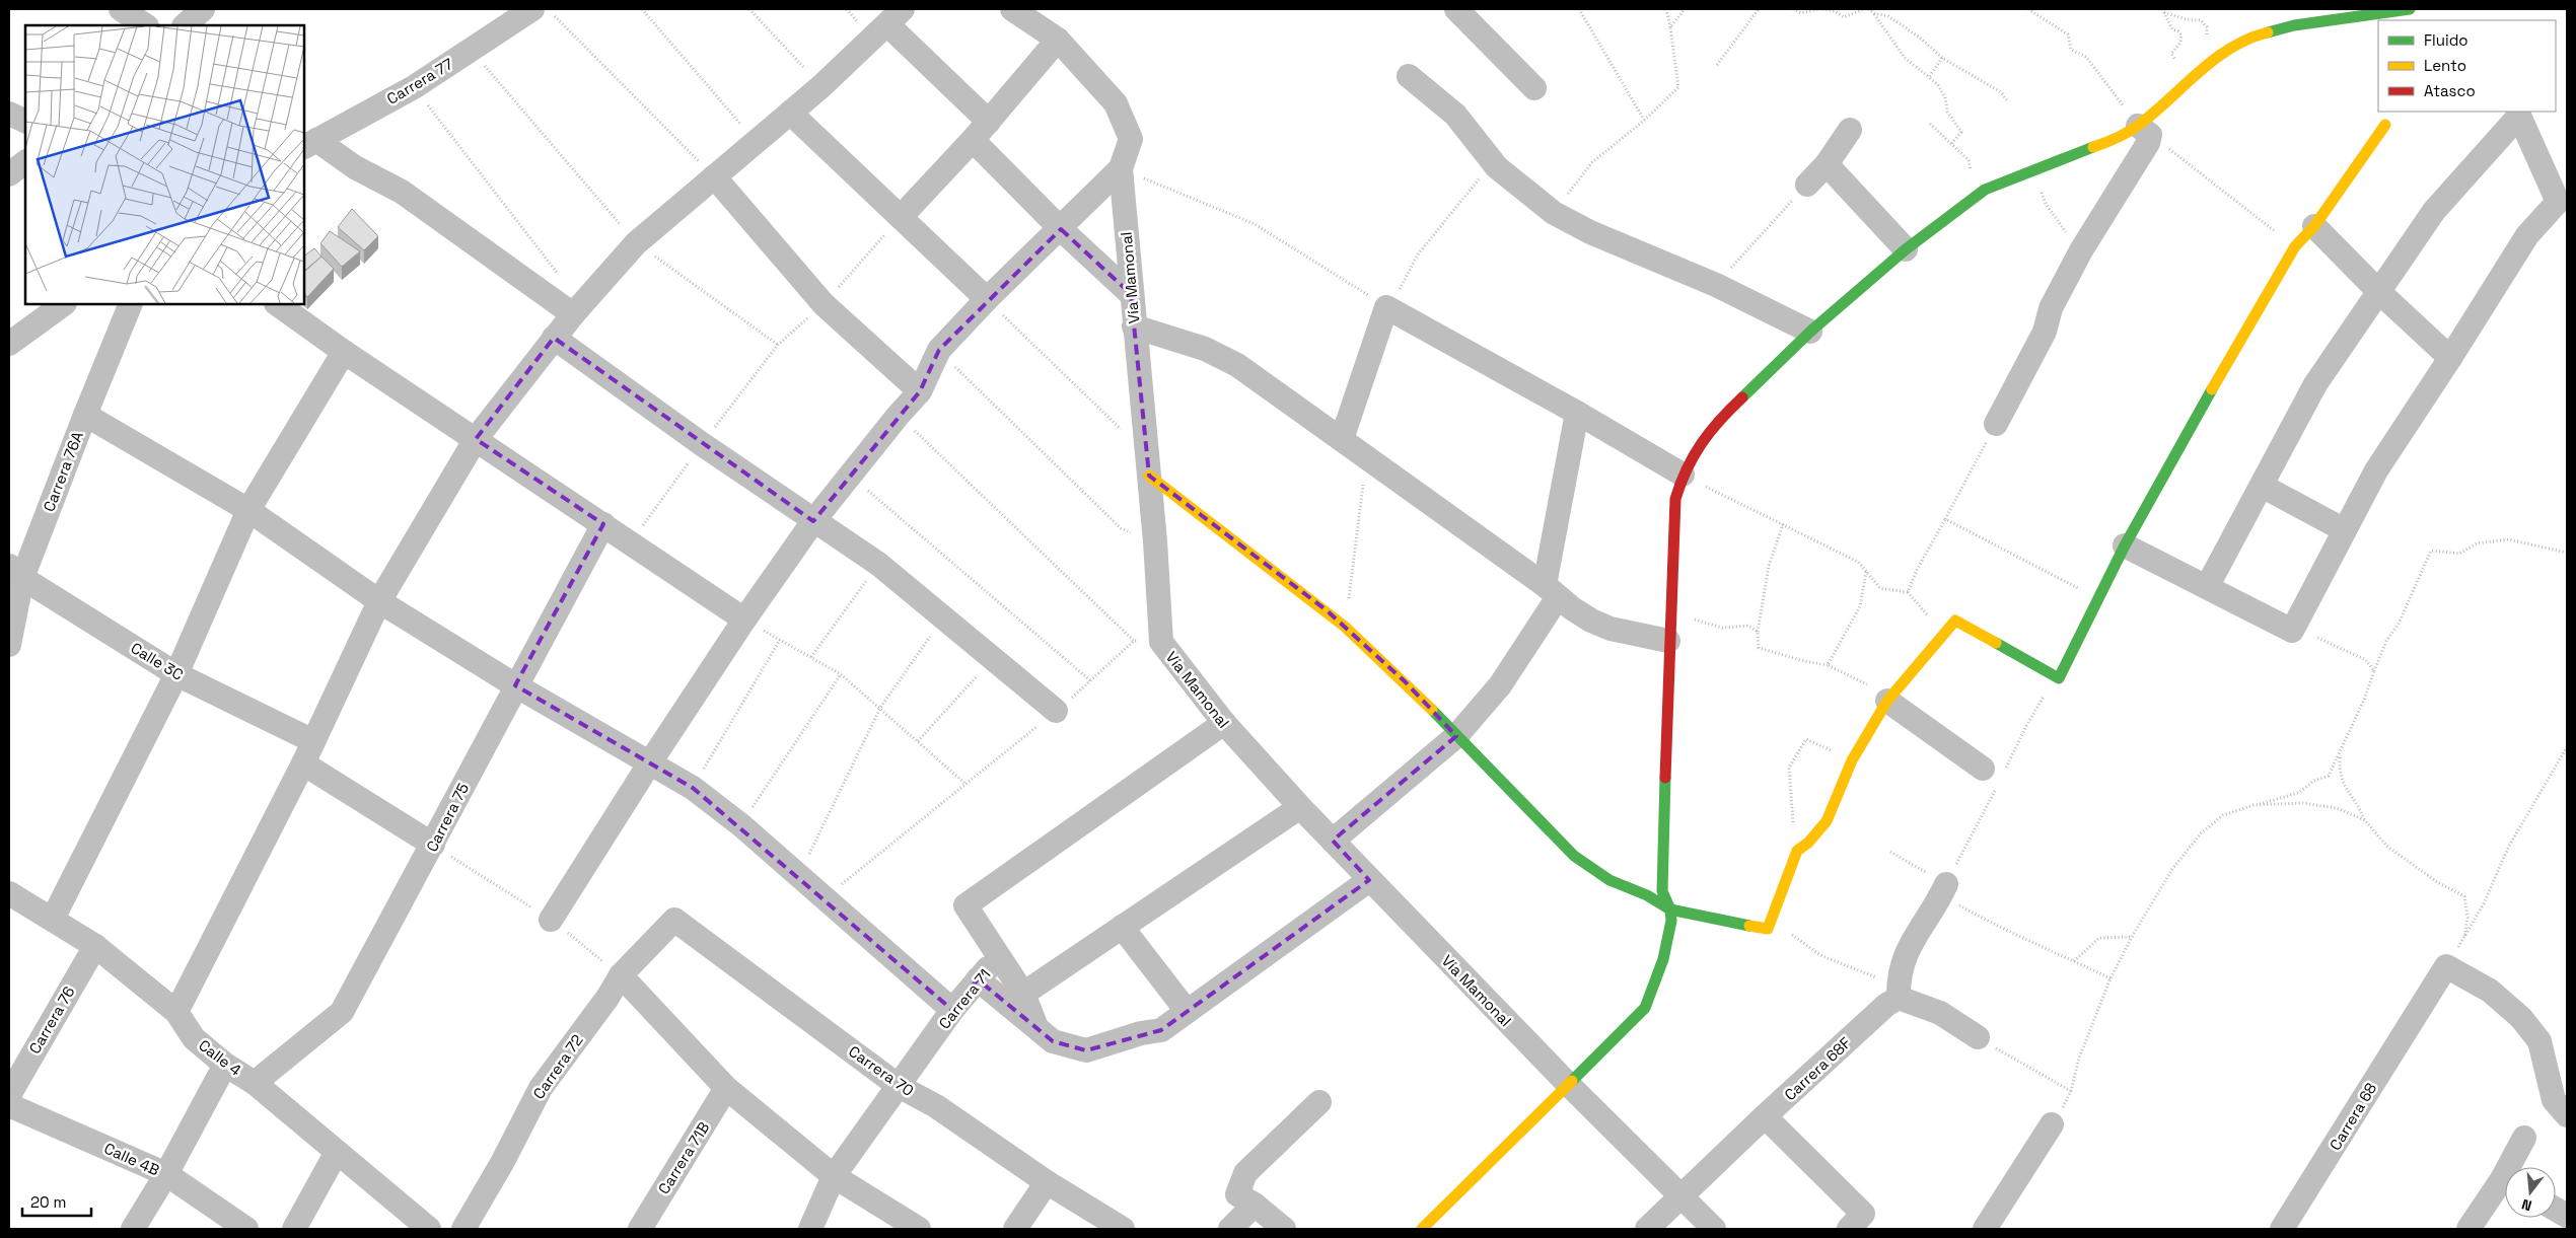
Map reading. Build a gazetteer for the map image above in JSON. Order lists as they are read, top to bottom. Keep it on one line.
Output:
{"streets":{"street":["Carrera 77","Vía Mamonal","Carrera 76A","Calle 3C","Carrera 75","Carrera 71","Carrera 76","Calle 4","Carrera 72","Carrera 68F","Carrera 70","Carrera 68","Carrera 71B","Calle 4B"]},"crossings":[["Vía Mamonal","Carrera 71"],["Vía Mamonal","Carrera 68F"],["Carrera 76A","Calle 3C"],["Carrera 75","Calle 4"],["Carrera 71","Carrera 70"],["Carrera 76","Calle 4"],["Carrera 72","Carrera 70"]],"legend":["Fluido","Lento","Atasco"],"scale_bar":"20 m","north":"bottom"}
